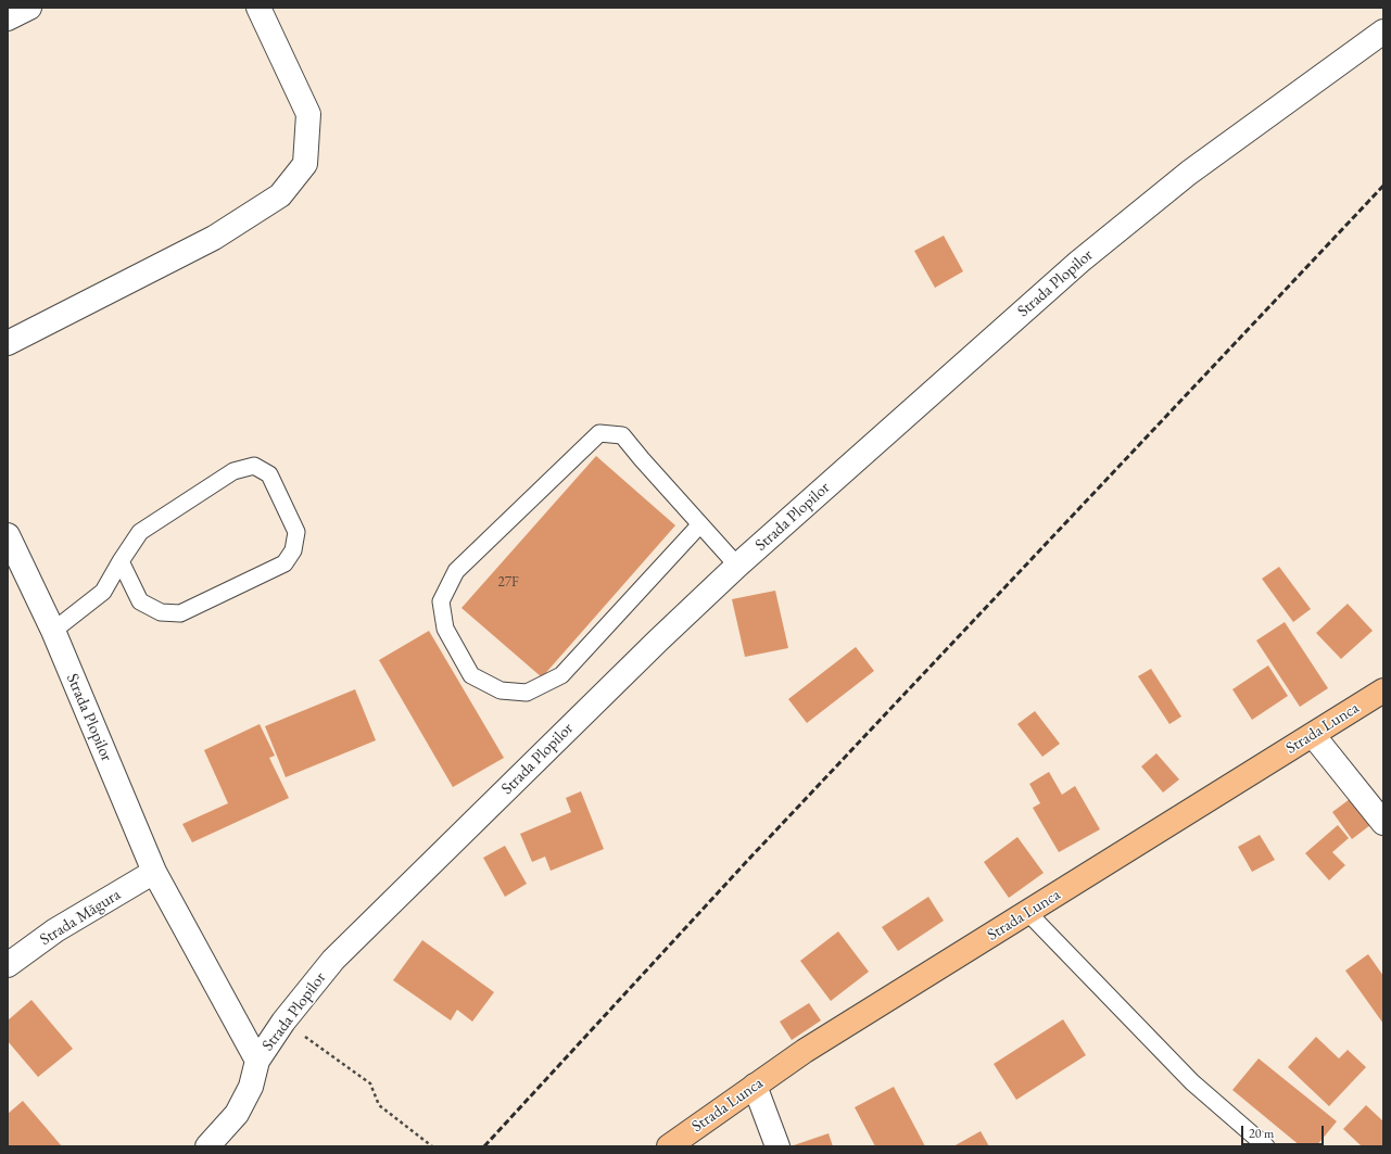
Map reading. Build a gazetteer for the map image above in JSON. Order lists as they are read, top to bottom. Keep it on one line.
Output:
{"streets":{"main road":["Strada Lunca"],"street":["Strada Plopilor","Strada Măgura"]},"crossings":[["Strada Plopilor","Strada Măgura"]],"house_numbers":["27F"],"scale_bar":"20 m"}
